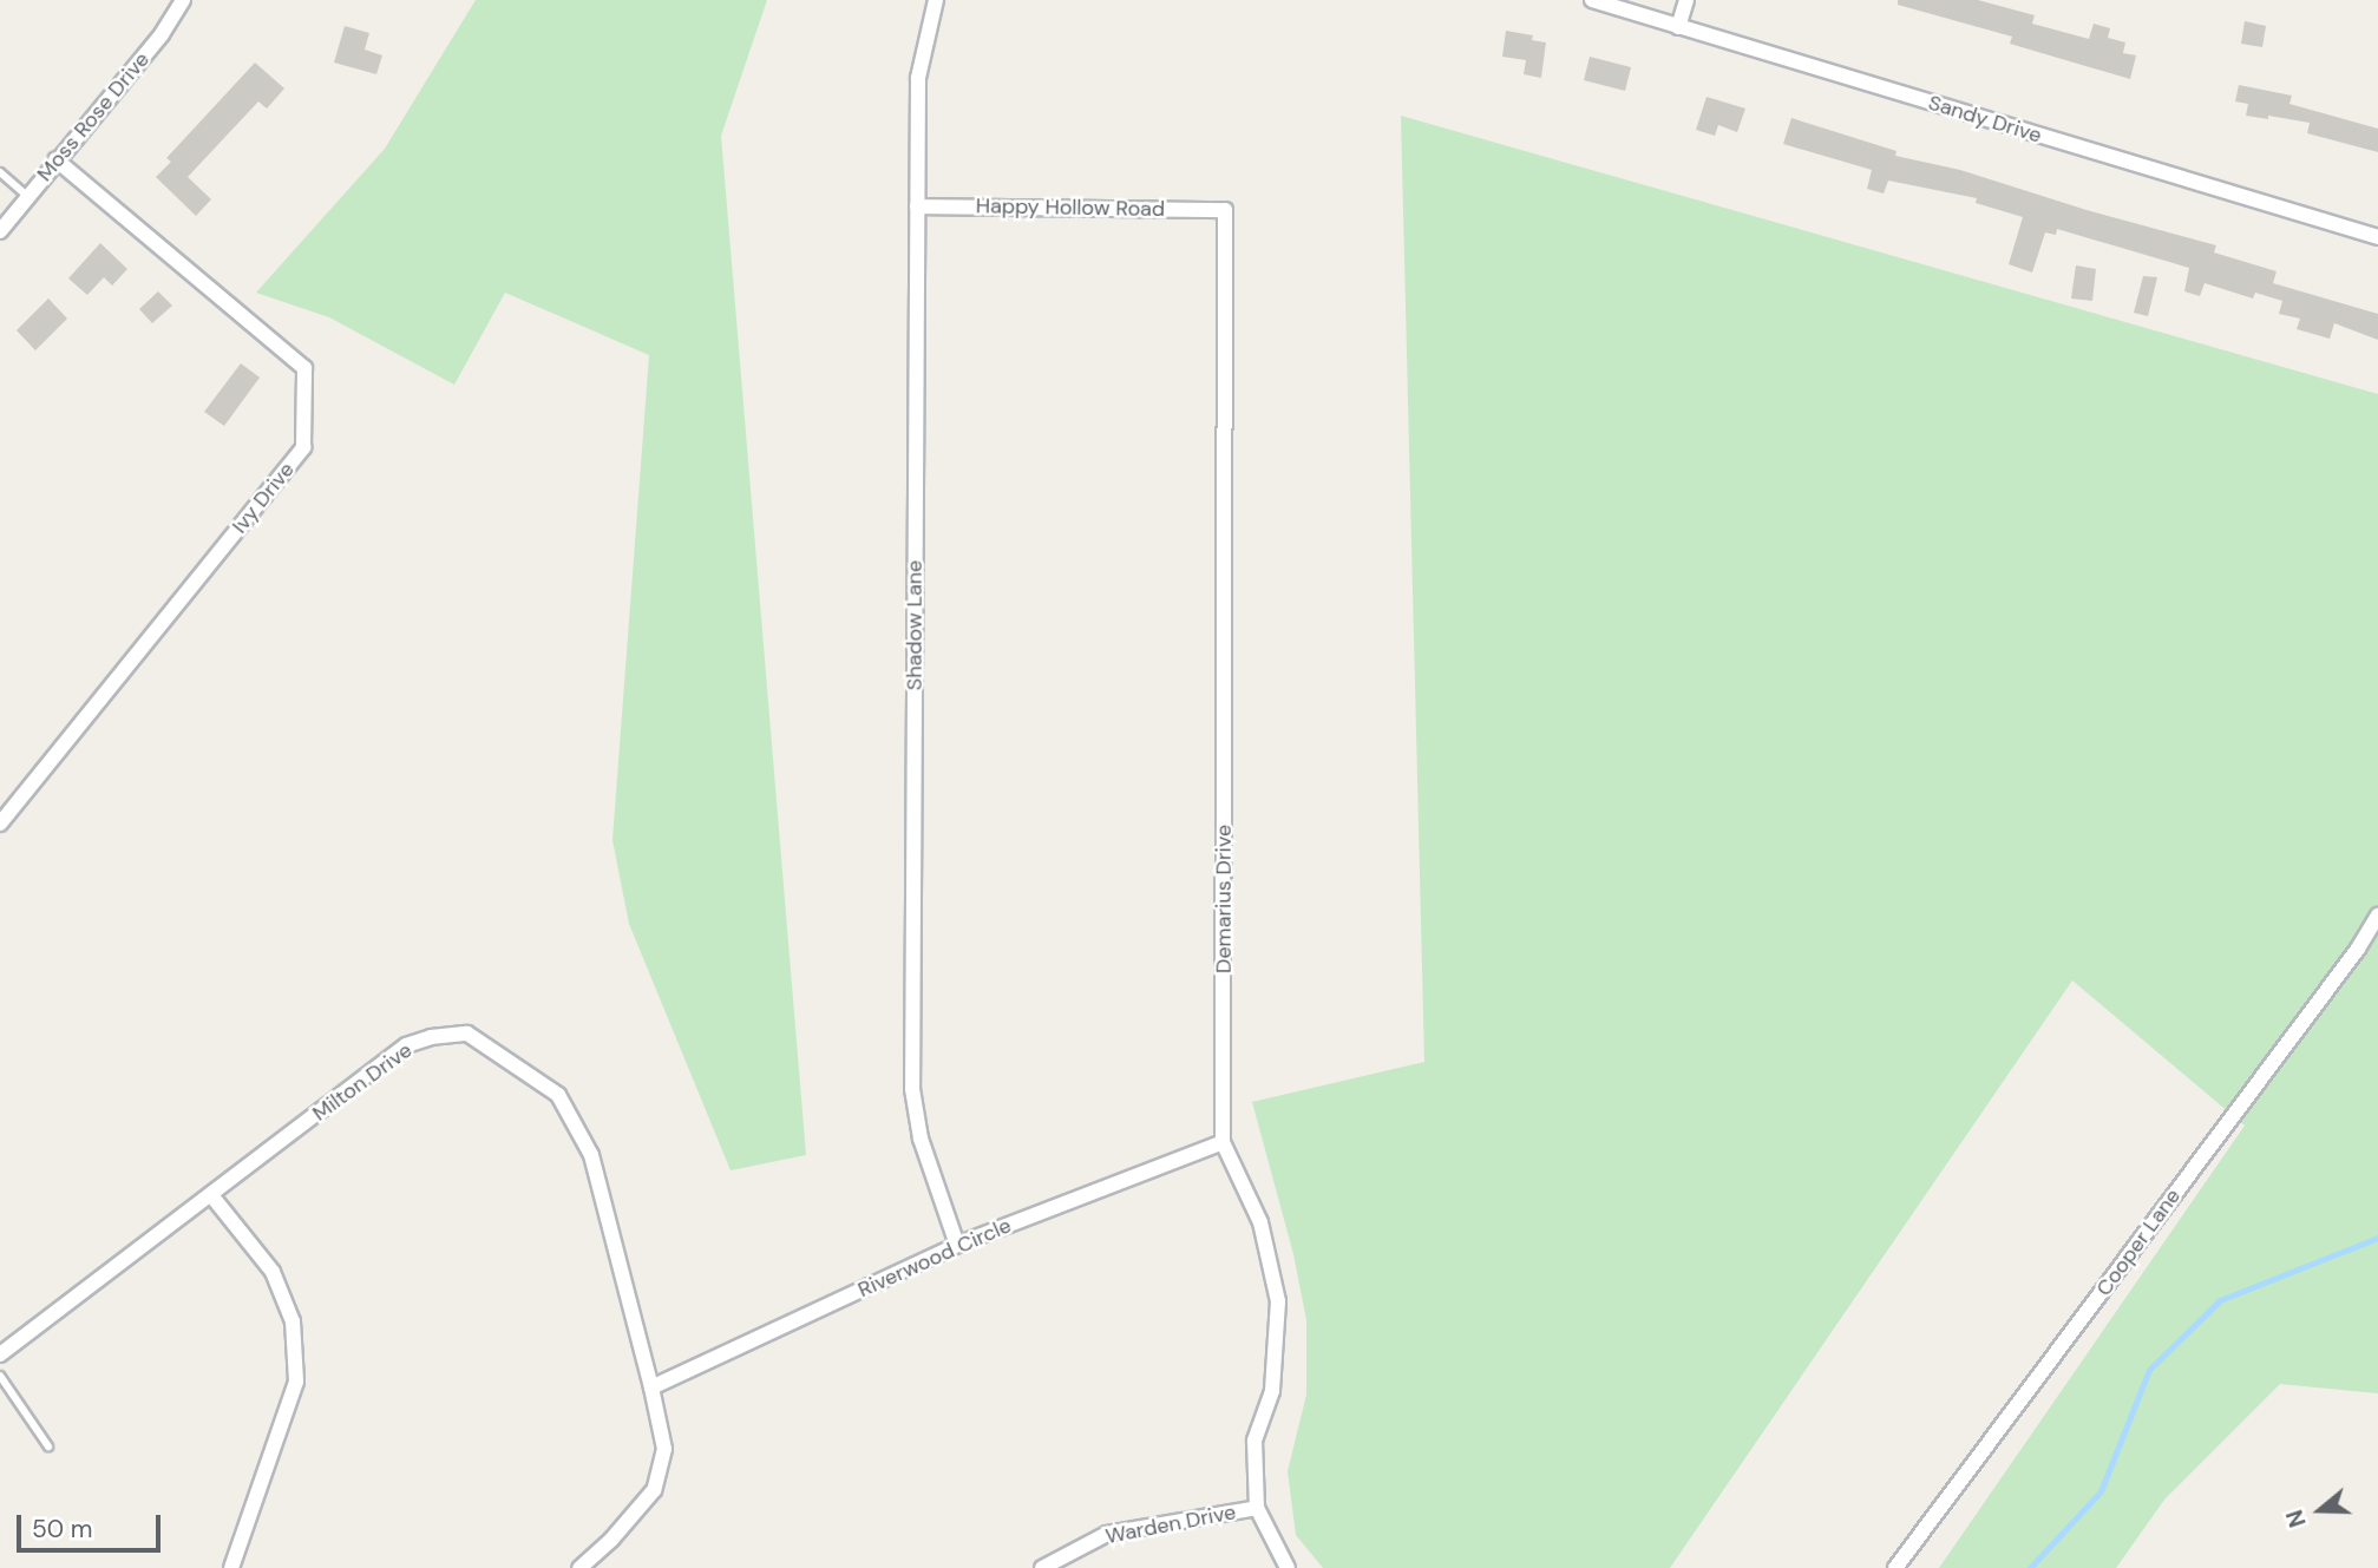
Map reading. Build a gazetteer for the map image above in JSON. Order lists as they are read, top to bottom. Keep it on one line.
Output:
{"streets":{"street":["Moss Rose Drive","Sandy Drive","Happy Hollow Road","Ivy Drive","Shadow Lane","Demarius Drive","Milton Drive","Cooper Lane","Riverwood Circle","Warden Drive"]},"crossings":[["Moss Rose Drive","Ivy Drive"],["Happy Hollow Road","Shadow Lane"],["Happy Hollow Road","Demarius Drive"],["Shadow Lane","Riverwood Circle"],["Demarius Drive","Riverwood Circle"],["Demarius Drive","Warden Drive"],["Milton Drive","Riverwood Circle"]],"scale_bar":"50 m","north":"left"}
